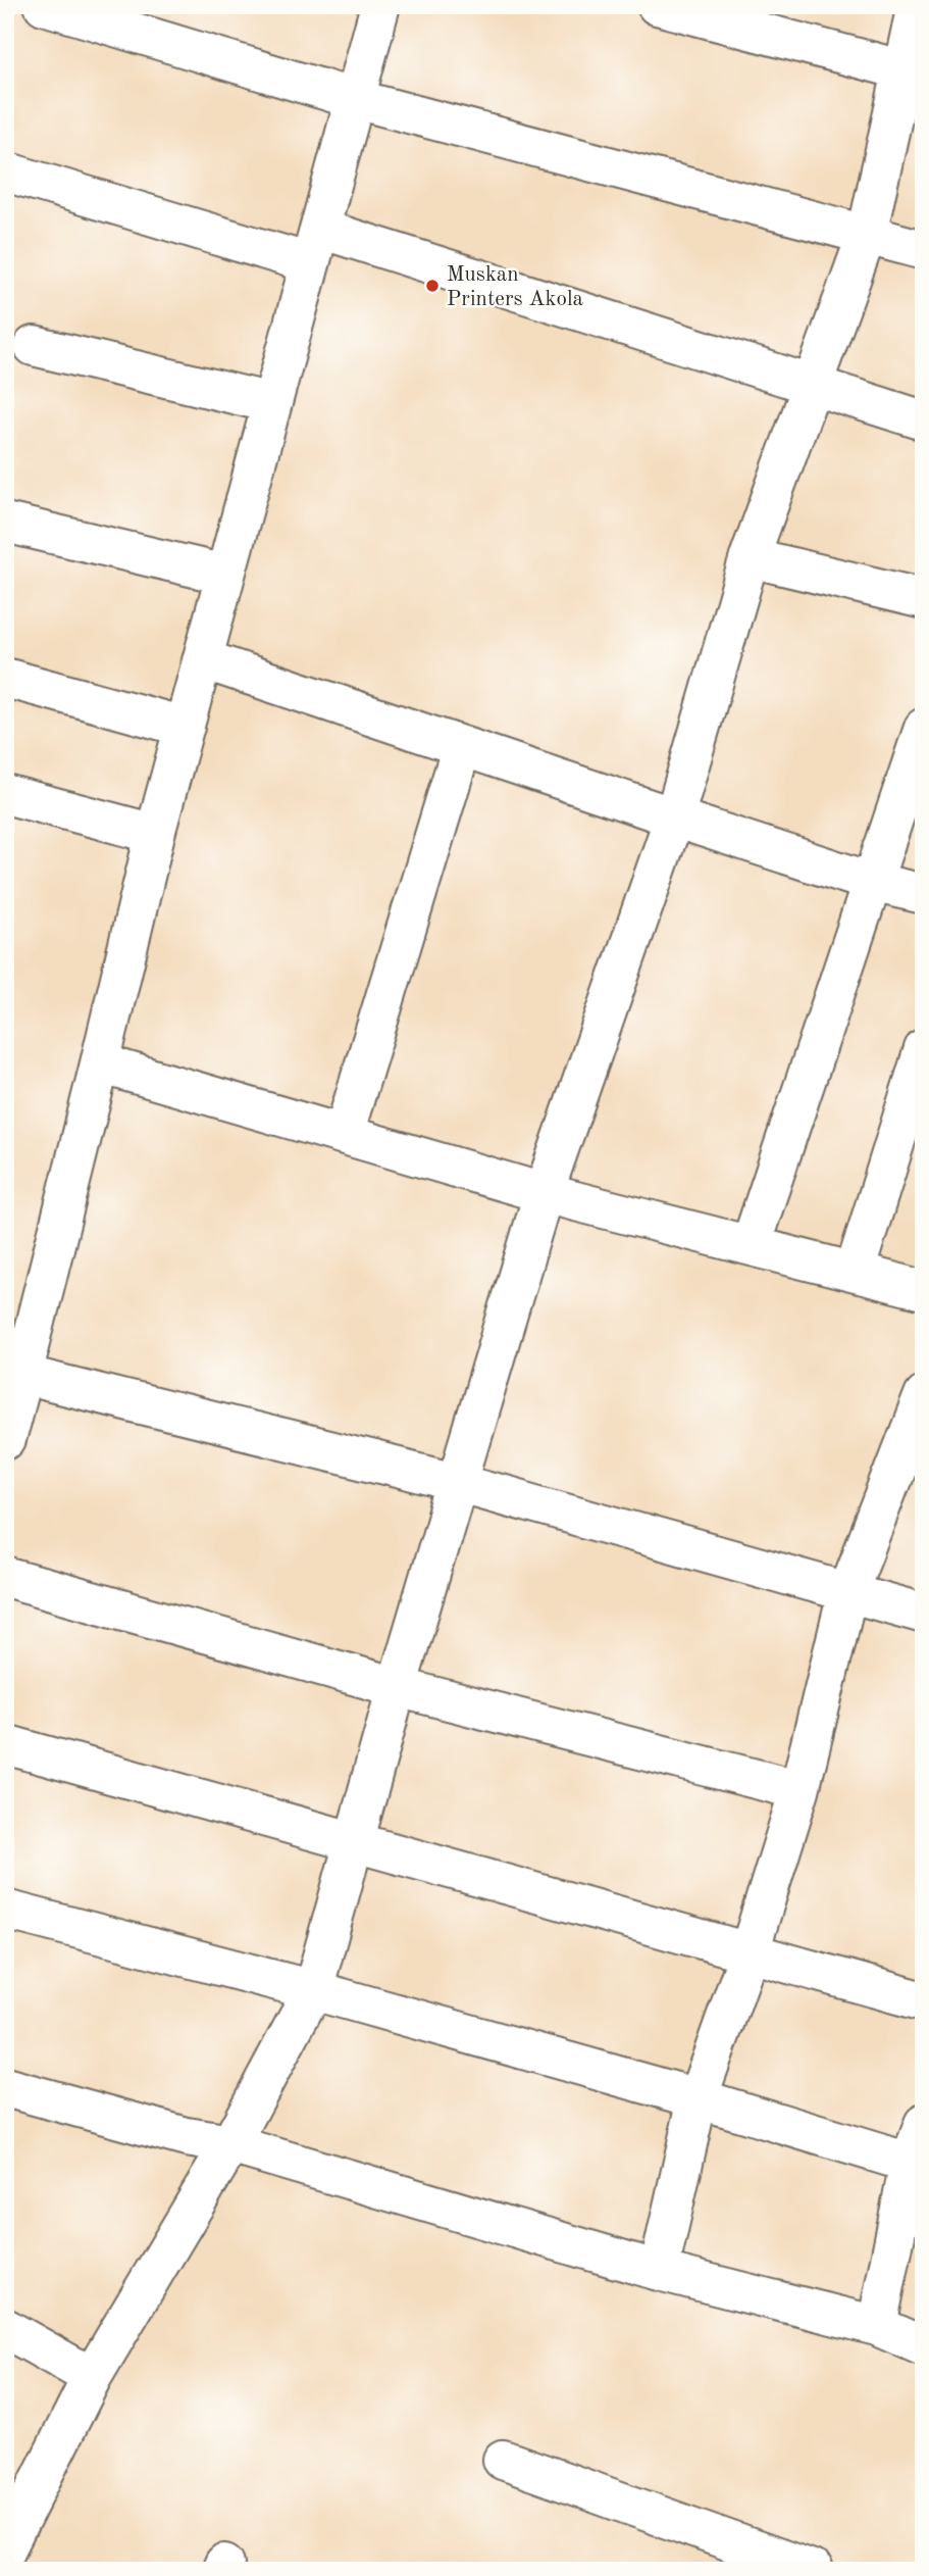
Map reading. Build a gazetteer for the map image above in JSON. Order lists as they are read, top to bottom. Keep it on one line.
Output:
{"places":["Muskan Printers Akola"]}
